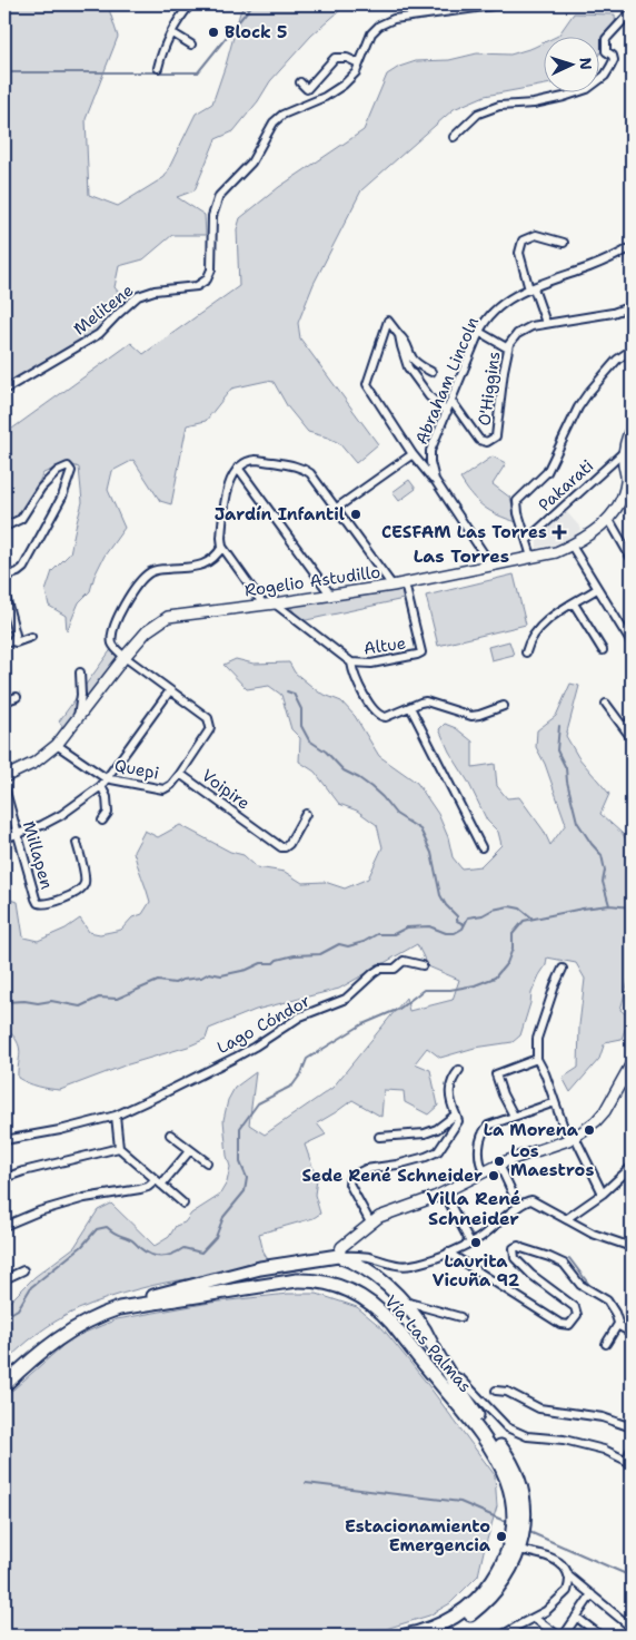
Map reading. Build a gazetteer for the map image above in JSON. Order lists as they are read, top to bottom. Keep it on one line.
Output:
{"streets":{"highway":["Vía Las Palmas"],"street":["Melitene","Abraham Lincoln","O'Higgins","Pakarati","Rogelio Astudillo","Altue","Quepi","Voipire","Millapen","Lago Cóndor"]},"crossings":[["Abraham Lincoln","O'Higgins"],["Abraham Lincoln","Rogelio Astudillo"],["Pakarati","Rogelio Astudillo"],["Rogelio Astudillo","Altue"],["Rogelio Astudillo","Quepi"],["Rogelio Astudillo","Voipire"],["Quepi","Voipire"]],"districts":["Las Torres","Villa René Schneider"],"places":{"other":["Block 5","Jardín Infantil","La Morena","Los Maestros","Sede René Schneider","Laurita Vicuña 92","Estacionamiento Emergencia"],"health":["CESFAM Las Torres"]},"north":"right"}
